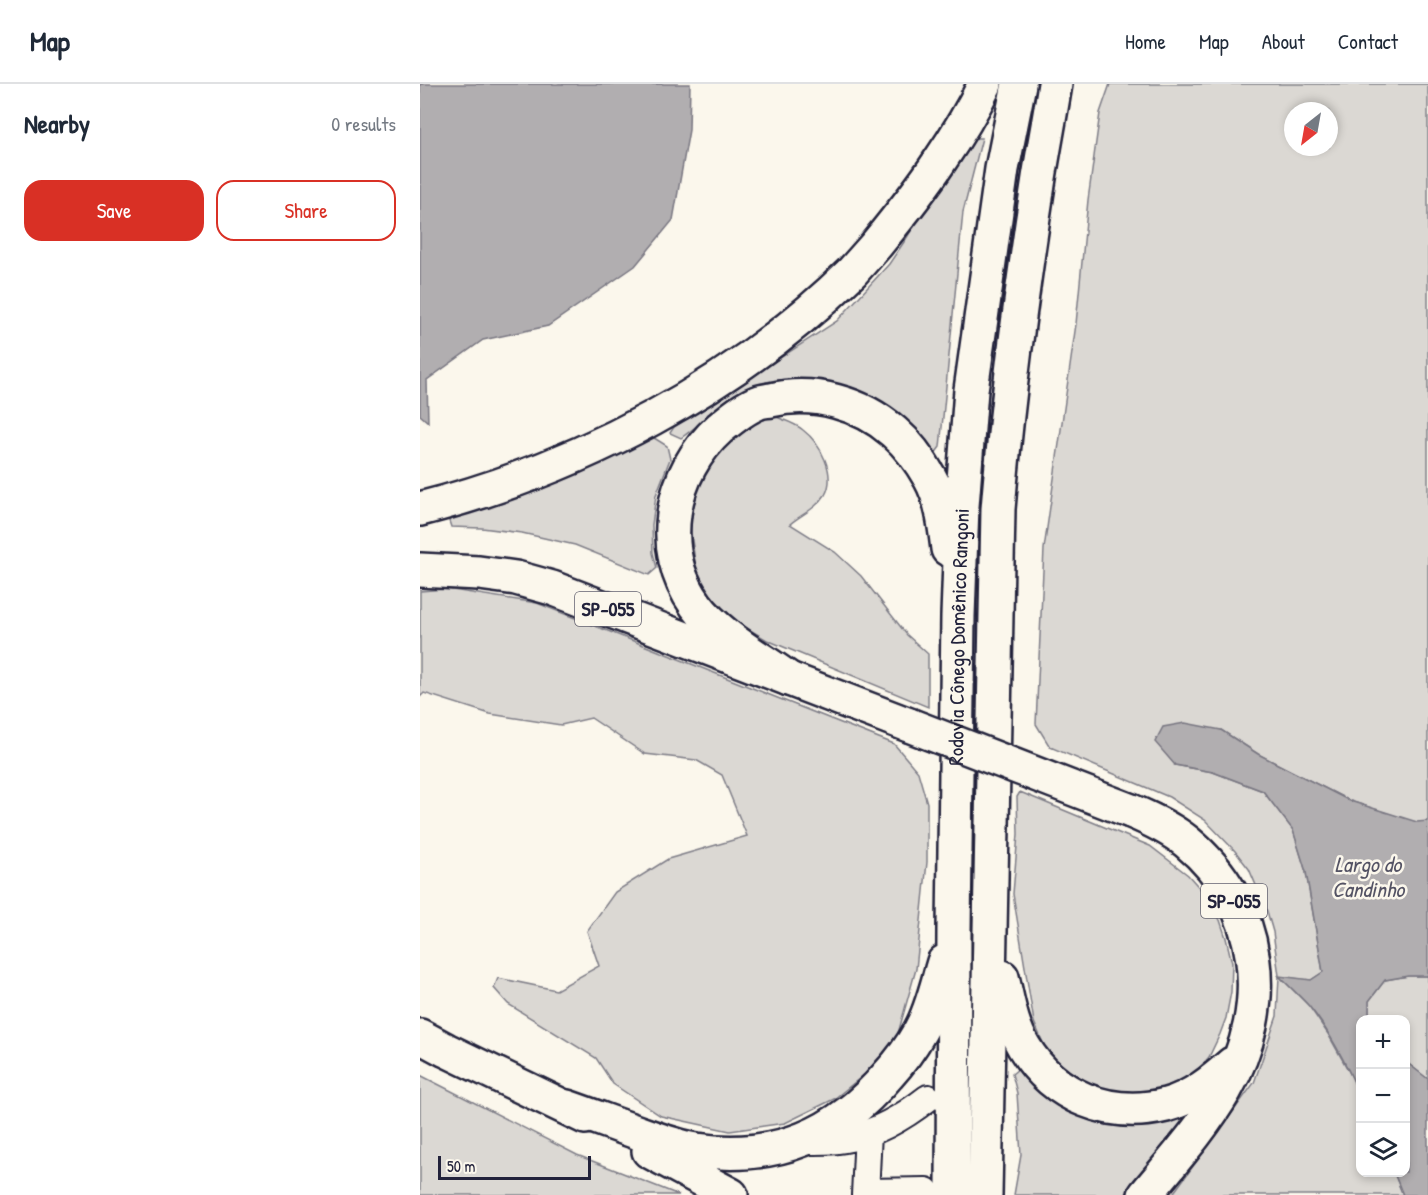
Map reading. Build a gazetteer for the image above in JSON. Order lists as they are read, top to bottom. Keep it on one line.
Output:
{"streets":{"highway":["SP-055","Rodovia Cônego Domênico Rangoni"]},"water":["Largo do Candinho"],"scale_bar":"50 m","north":"bottom left","page":{"header":"Map","nav":["Home","Map","About","Contact"],"heading":["Nearby","0 results"],"buttons":["Save","Share"],"map_buttons":["+","−"],"scale":"50 m"}}
